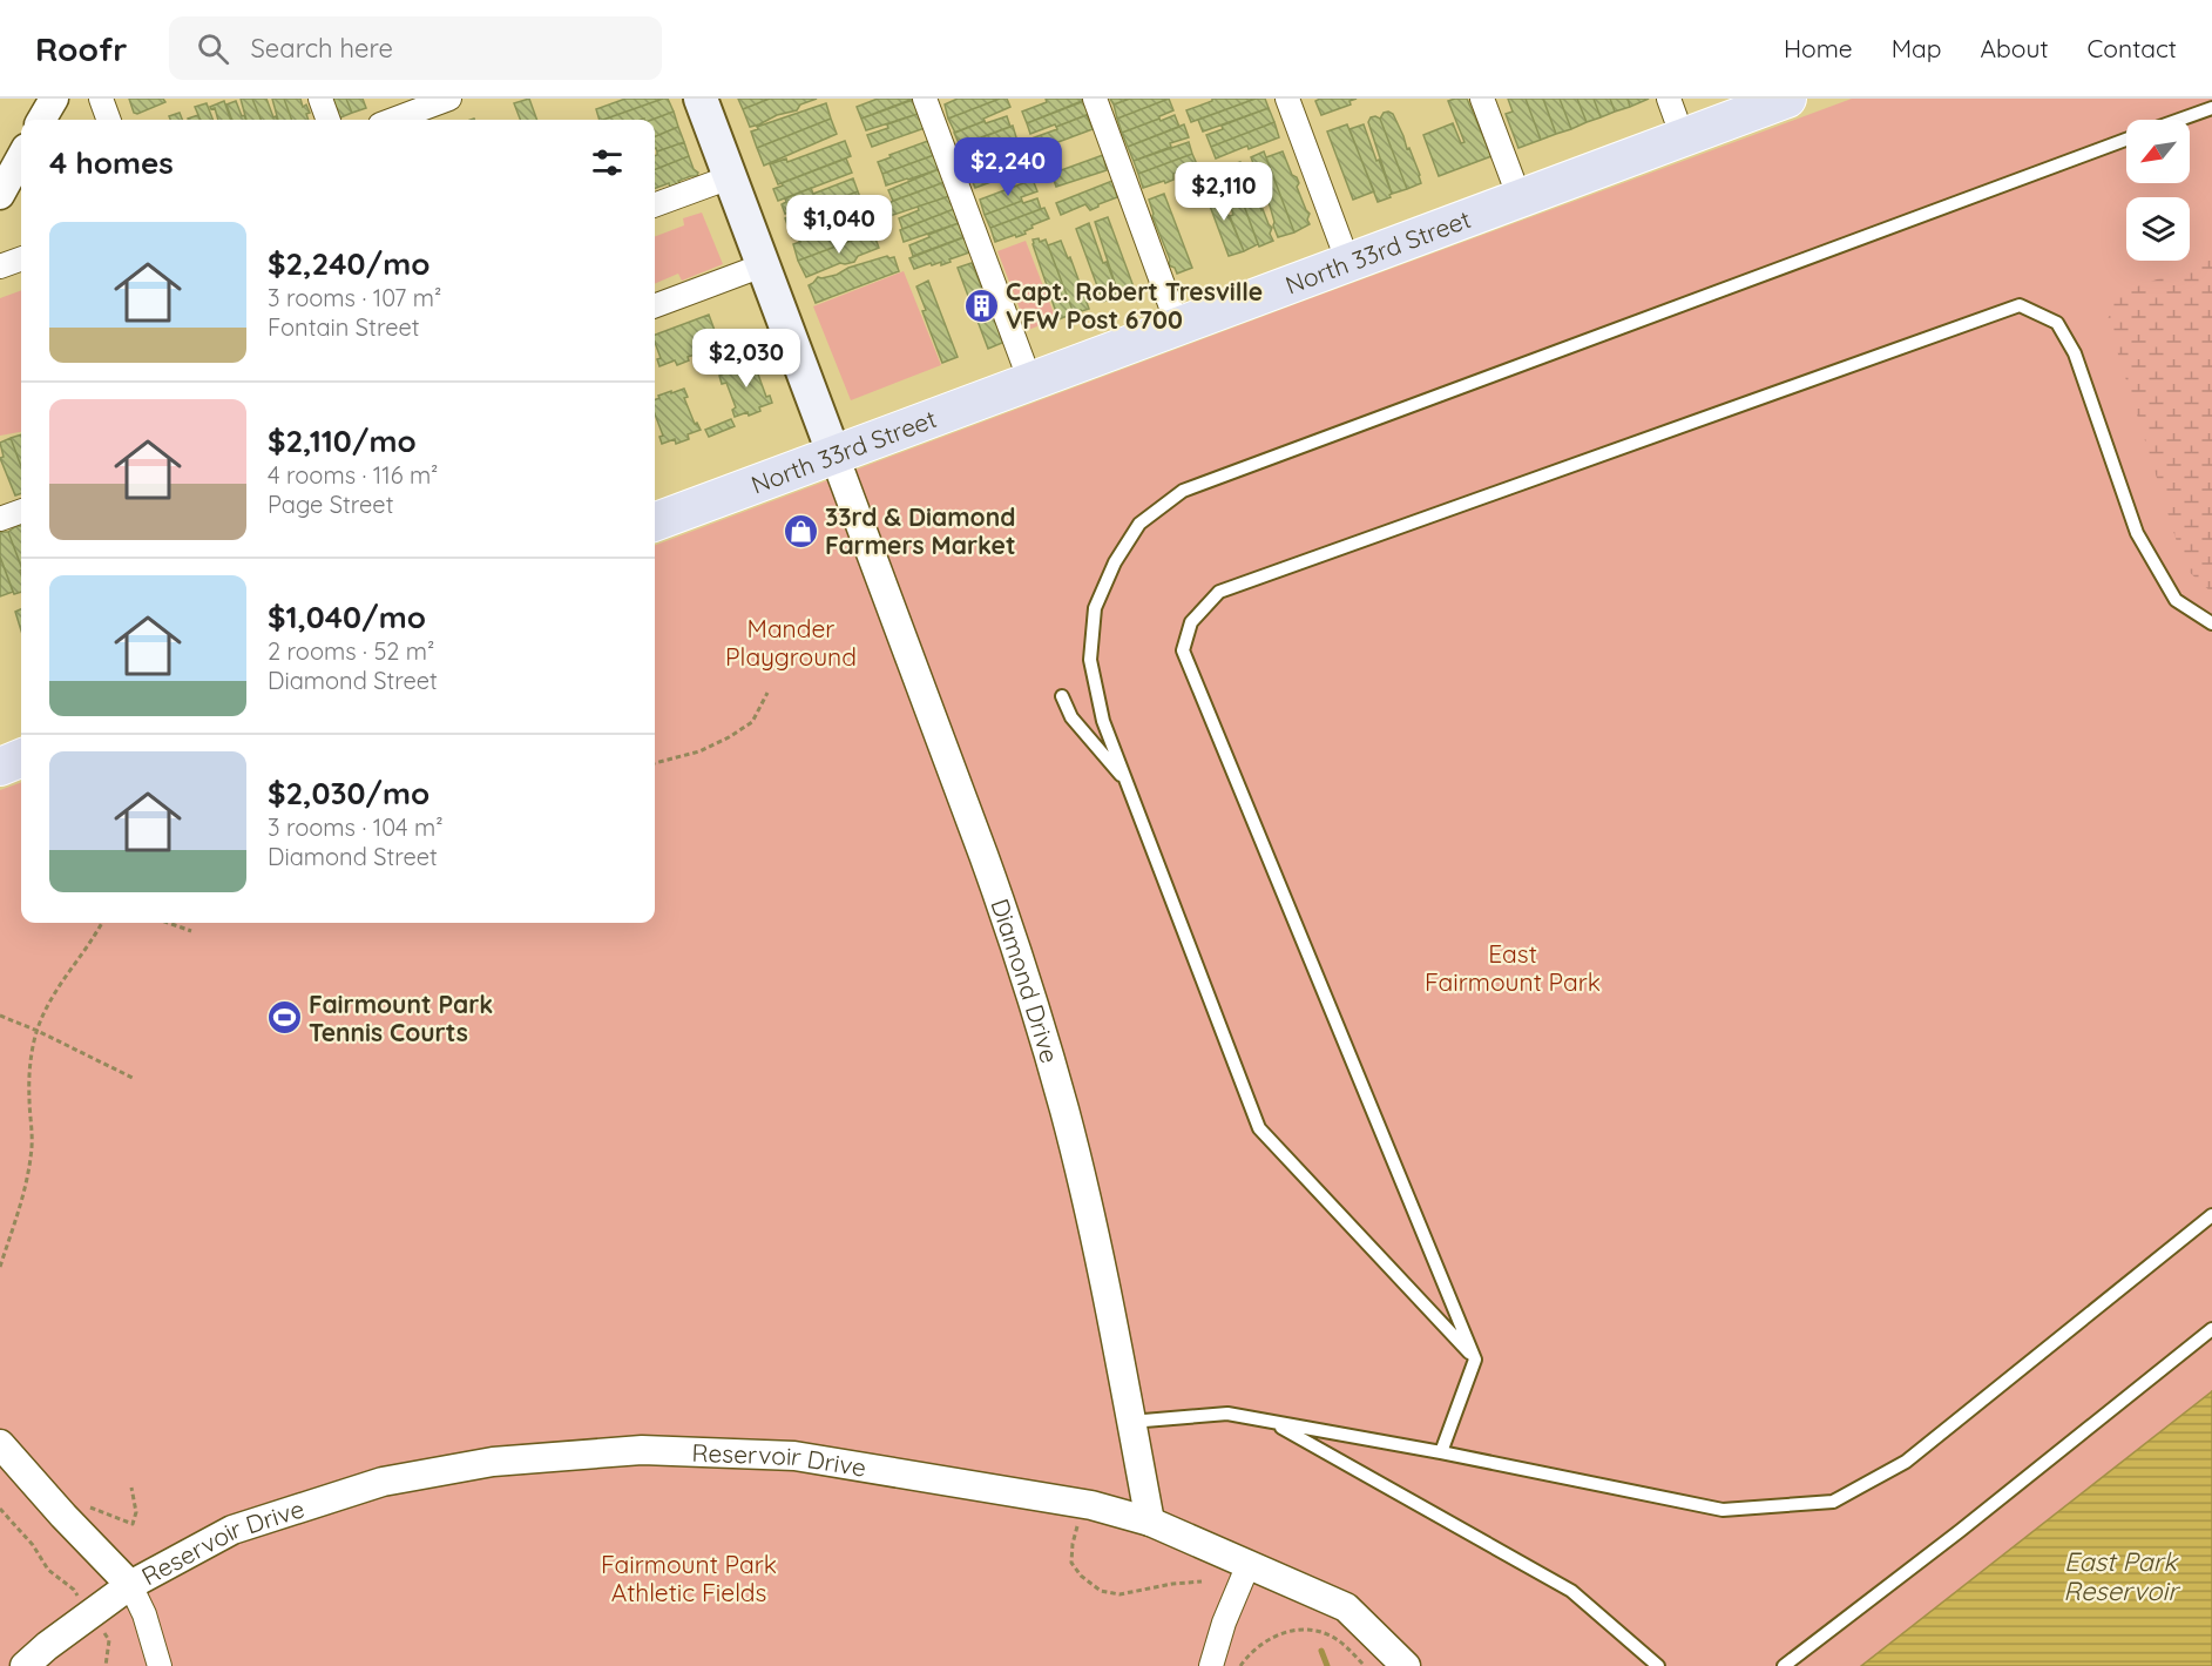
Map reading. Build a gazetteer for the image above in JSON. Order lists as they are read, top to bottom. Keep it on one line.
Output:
{"streets":{"main road":["North 33rd Street"],"street":["Diamond Drive","Reservoir Drive"]},"crossings":[["North 33rd Street","Diamond Drive"],["Diamond Drive","Reservoir Drive"]],"water":["East Park Reservoir"],"parks":["Mander Playground","East Fairmount Park","Fairmount Park Athletic Fields"],"places":{"building":["Capt. Robert Tresville VFW Post 6700"],"shop":["33rd & Diamond Farmers Market"],"sports":["Fairmount Park Tennis Courts"]},"north":"bottom left","page":{"header":"Roofr","search":"Search here","nav":["Home","Map","About","Contact"],"heading":"4 homes","price":["$2,240","$2,110","$1,040","$2,030"],"list":[{"name":"$2,240/mo","note":"3 rooms · 107 m² · Fontain Street"},{"name":"$2,110/mo","note":"4 rooms · 116 m² · Page Street"},{"name":"$1,040/mo","note":"2 rooms · 52 m² · Diamond Street"},{"name":"$2,030/mo","note":"3 rooms · 104 m² · Diamond Street"}]}}
